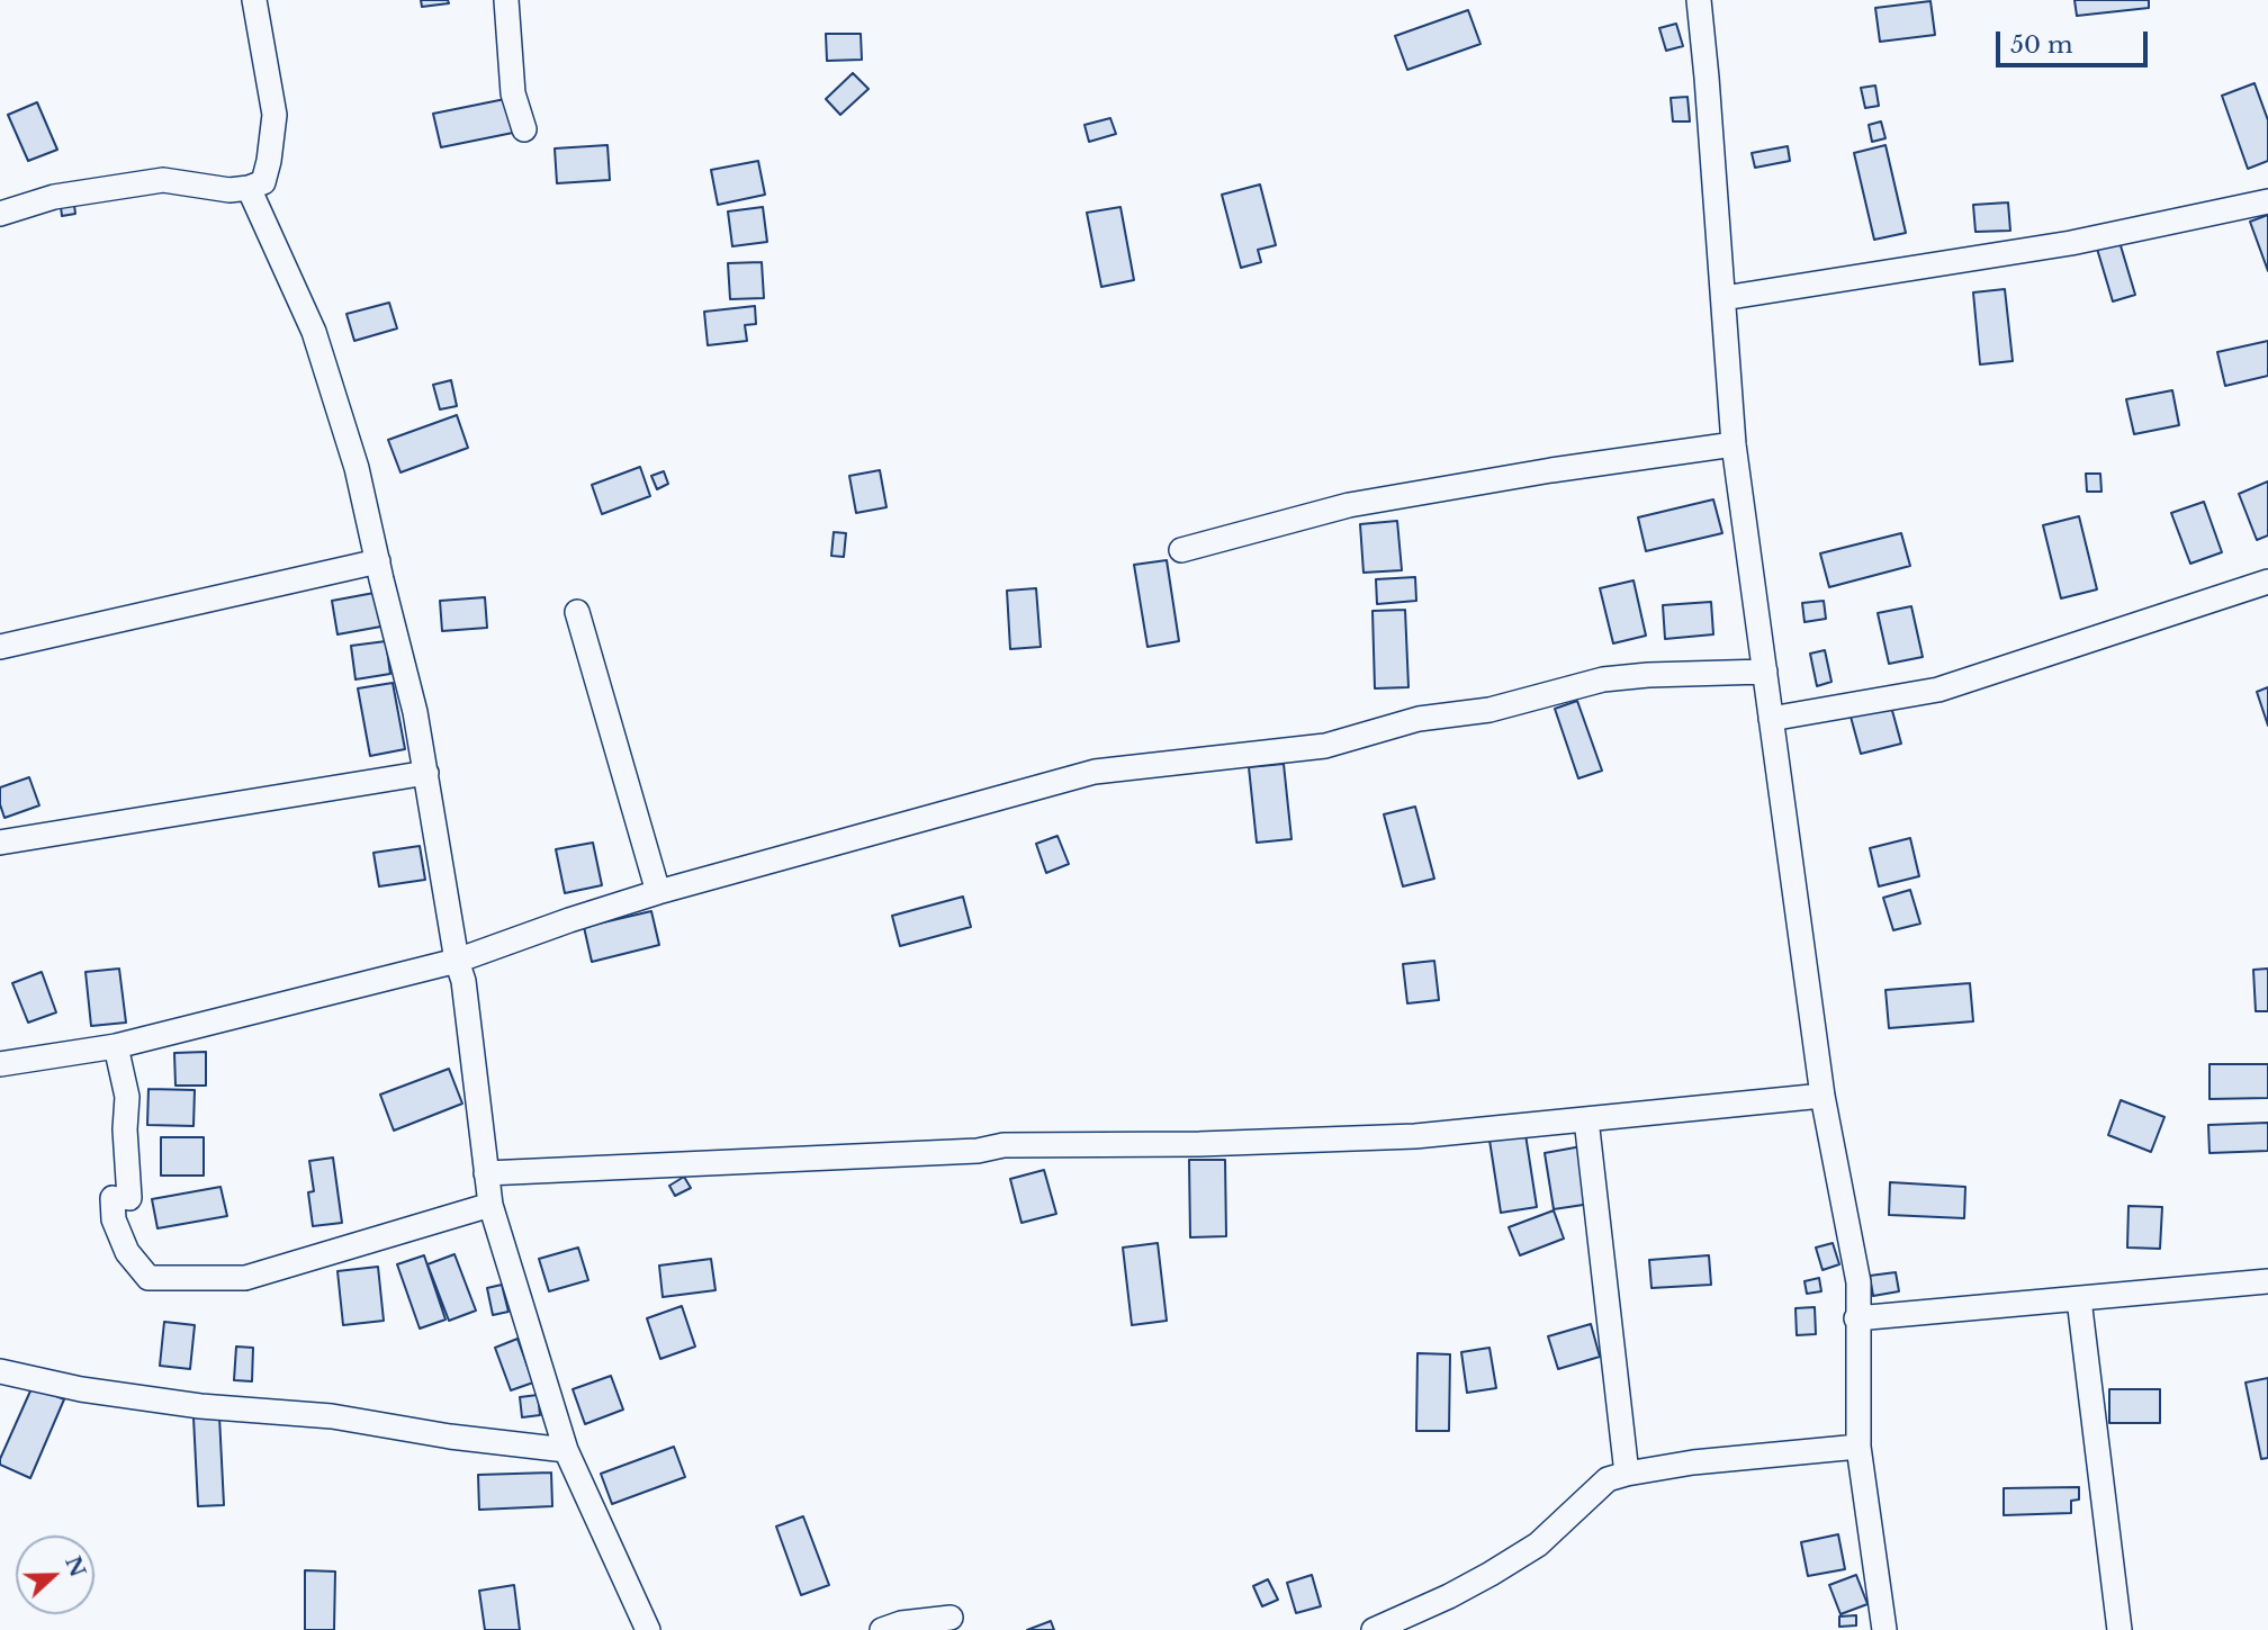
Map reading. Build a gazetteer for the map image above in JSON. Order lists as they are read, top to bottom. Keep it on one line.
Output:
{"scale_bar":"50 m","north":"right"}
